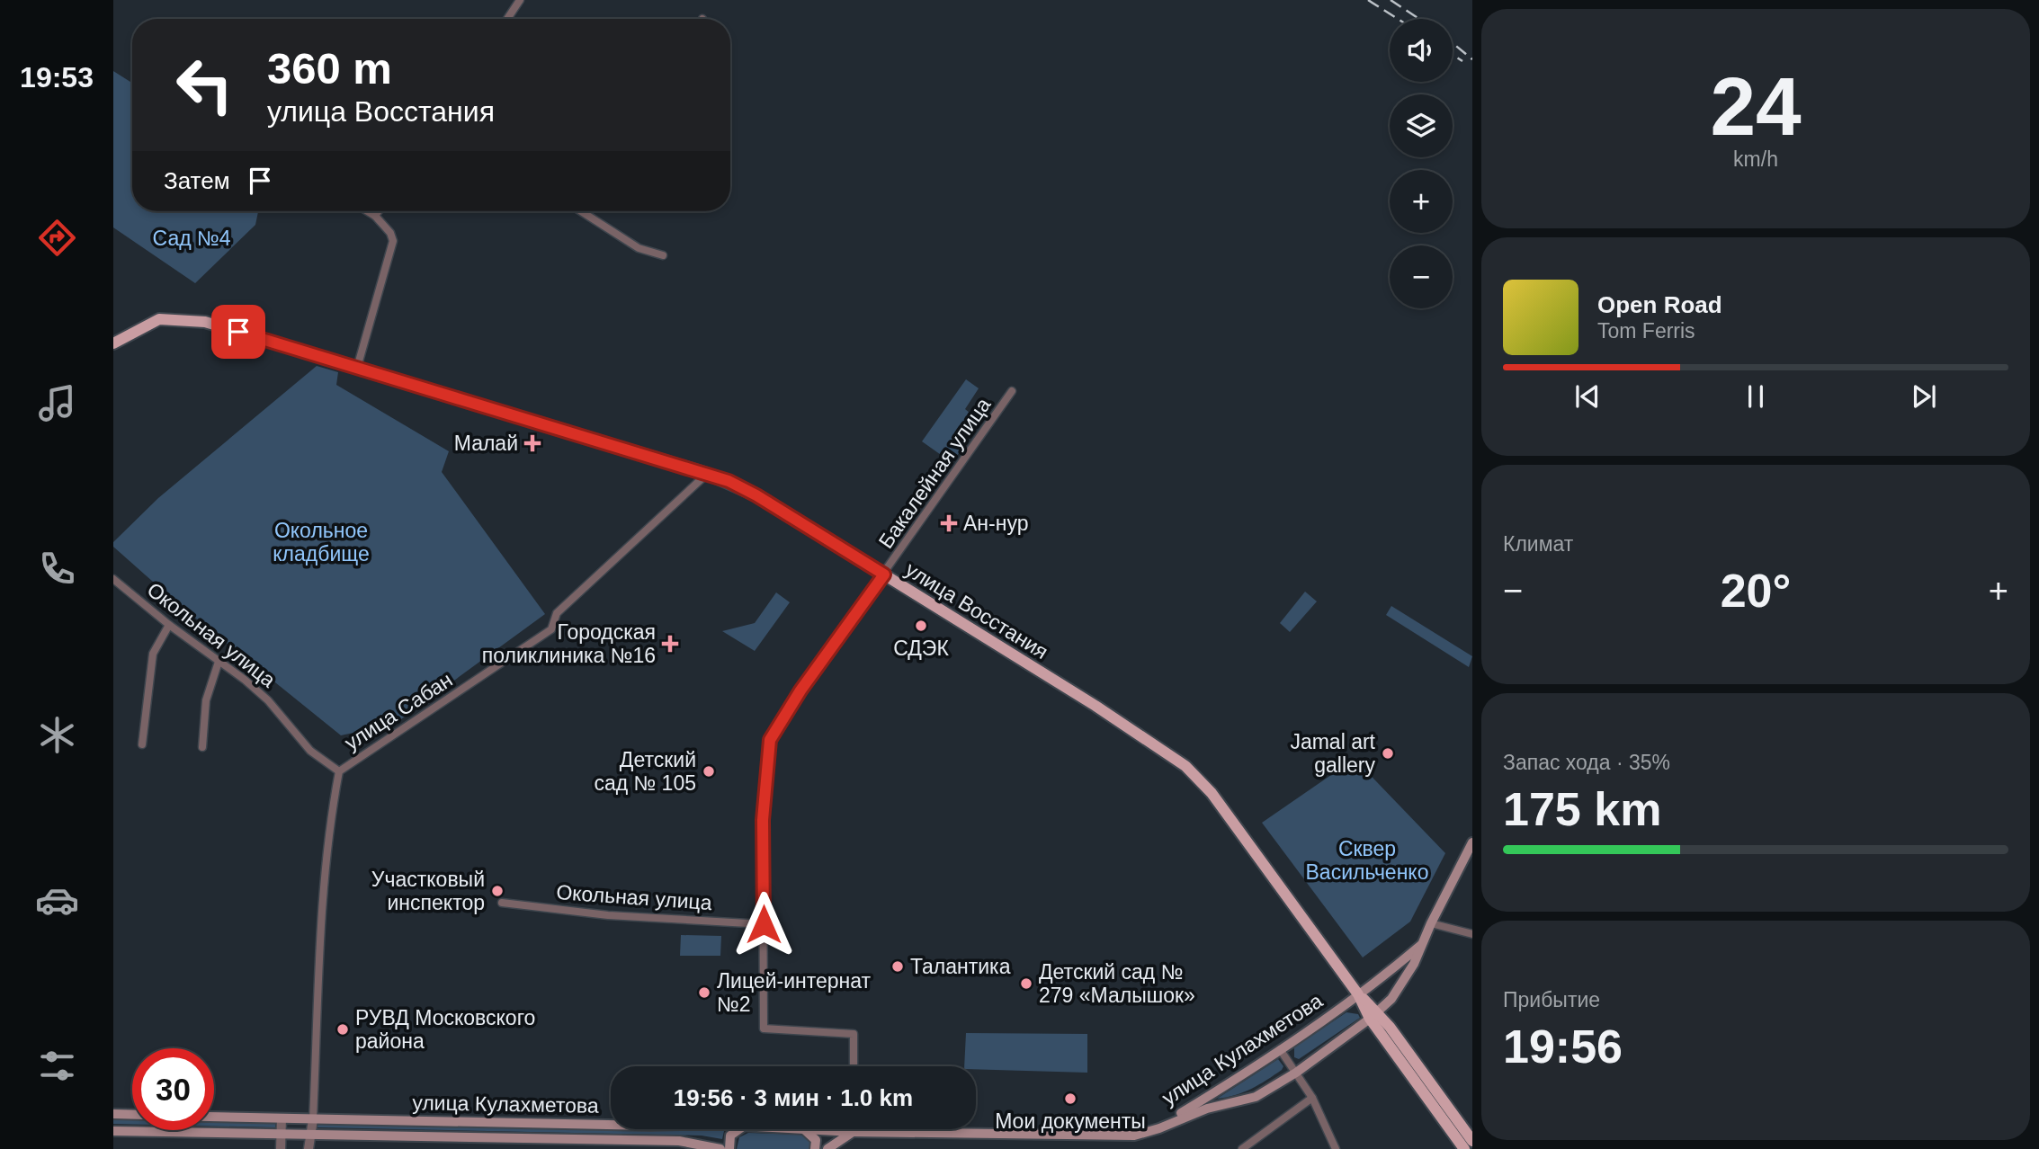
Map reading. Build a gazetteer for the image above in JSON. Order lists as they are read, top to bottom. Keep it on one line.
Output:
{"streets":{"main road":["улица Восстания","улица Кулахметова"],"street":["Бакалейная улица","Окольная улица","улица Сабан"]},"crossings":[["Бакалейная улица","улица Восстания"],["Бакалейная улица","Окольная улица"],["улица Восстания","улица Сабан"],["улица Восстания","улица Кулахметова"],["Окольная улица","улица Сабан"],["улица Сабан","улица Кулахметова"]],"parks":["Сад №4","Окольное кладбище","Сквер Васильченко"],"places":{"health":["Малай","Ан-нур","Городская поликлиника №16"],"other":["СДЭК","Jamal art gallery","Детский сад № 105","Участковый инспектор","Талантика","Детский сад № 279 «Малышок»","Лицей-интернат №2","РУВД Московского района","Мои документы"]},"page":{"tabs":"19:53","tile":[["24","km/h"],"Климат",["Запас хода · 35%","175 km"],["Прибытие","19:56"]],"map_buttons":["+","−"],"turn":["360 m","улица Восстания"],"then":"Затем","song":["Open Road","Tom Ferris"],"heat":["−","20°","+"],"limit":"30","trip":"19:56 · 3 мин · 1.0 km"}}
